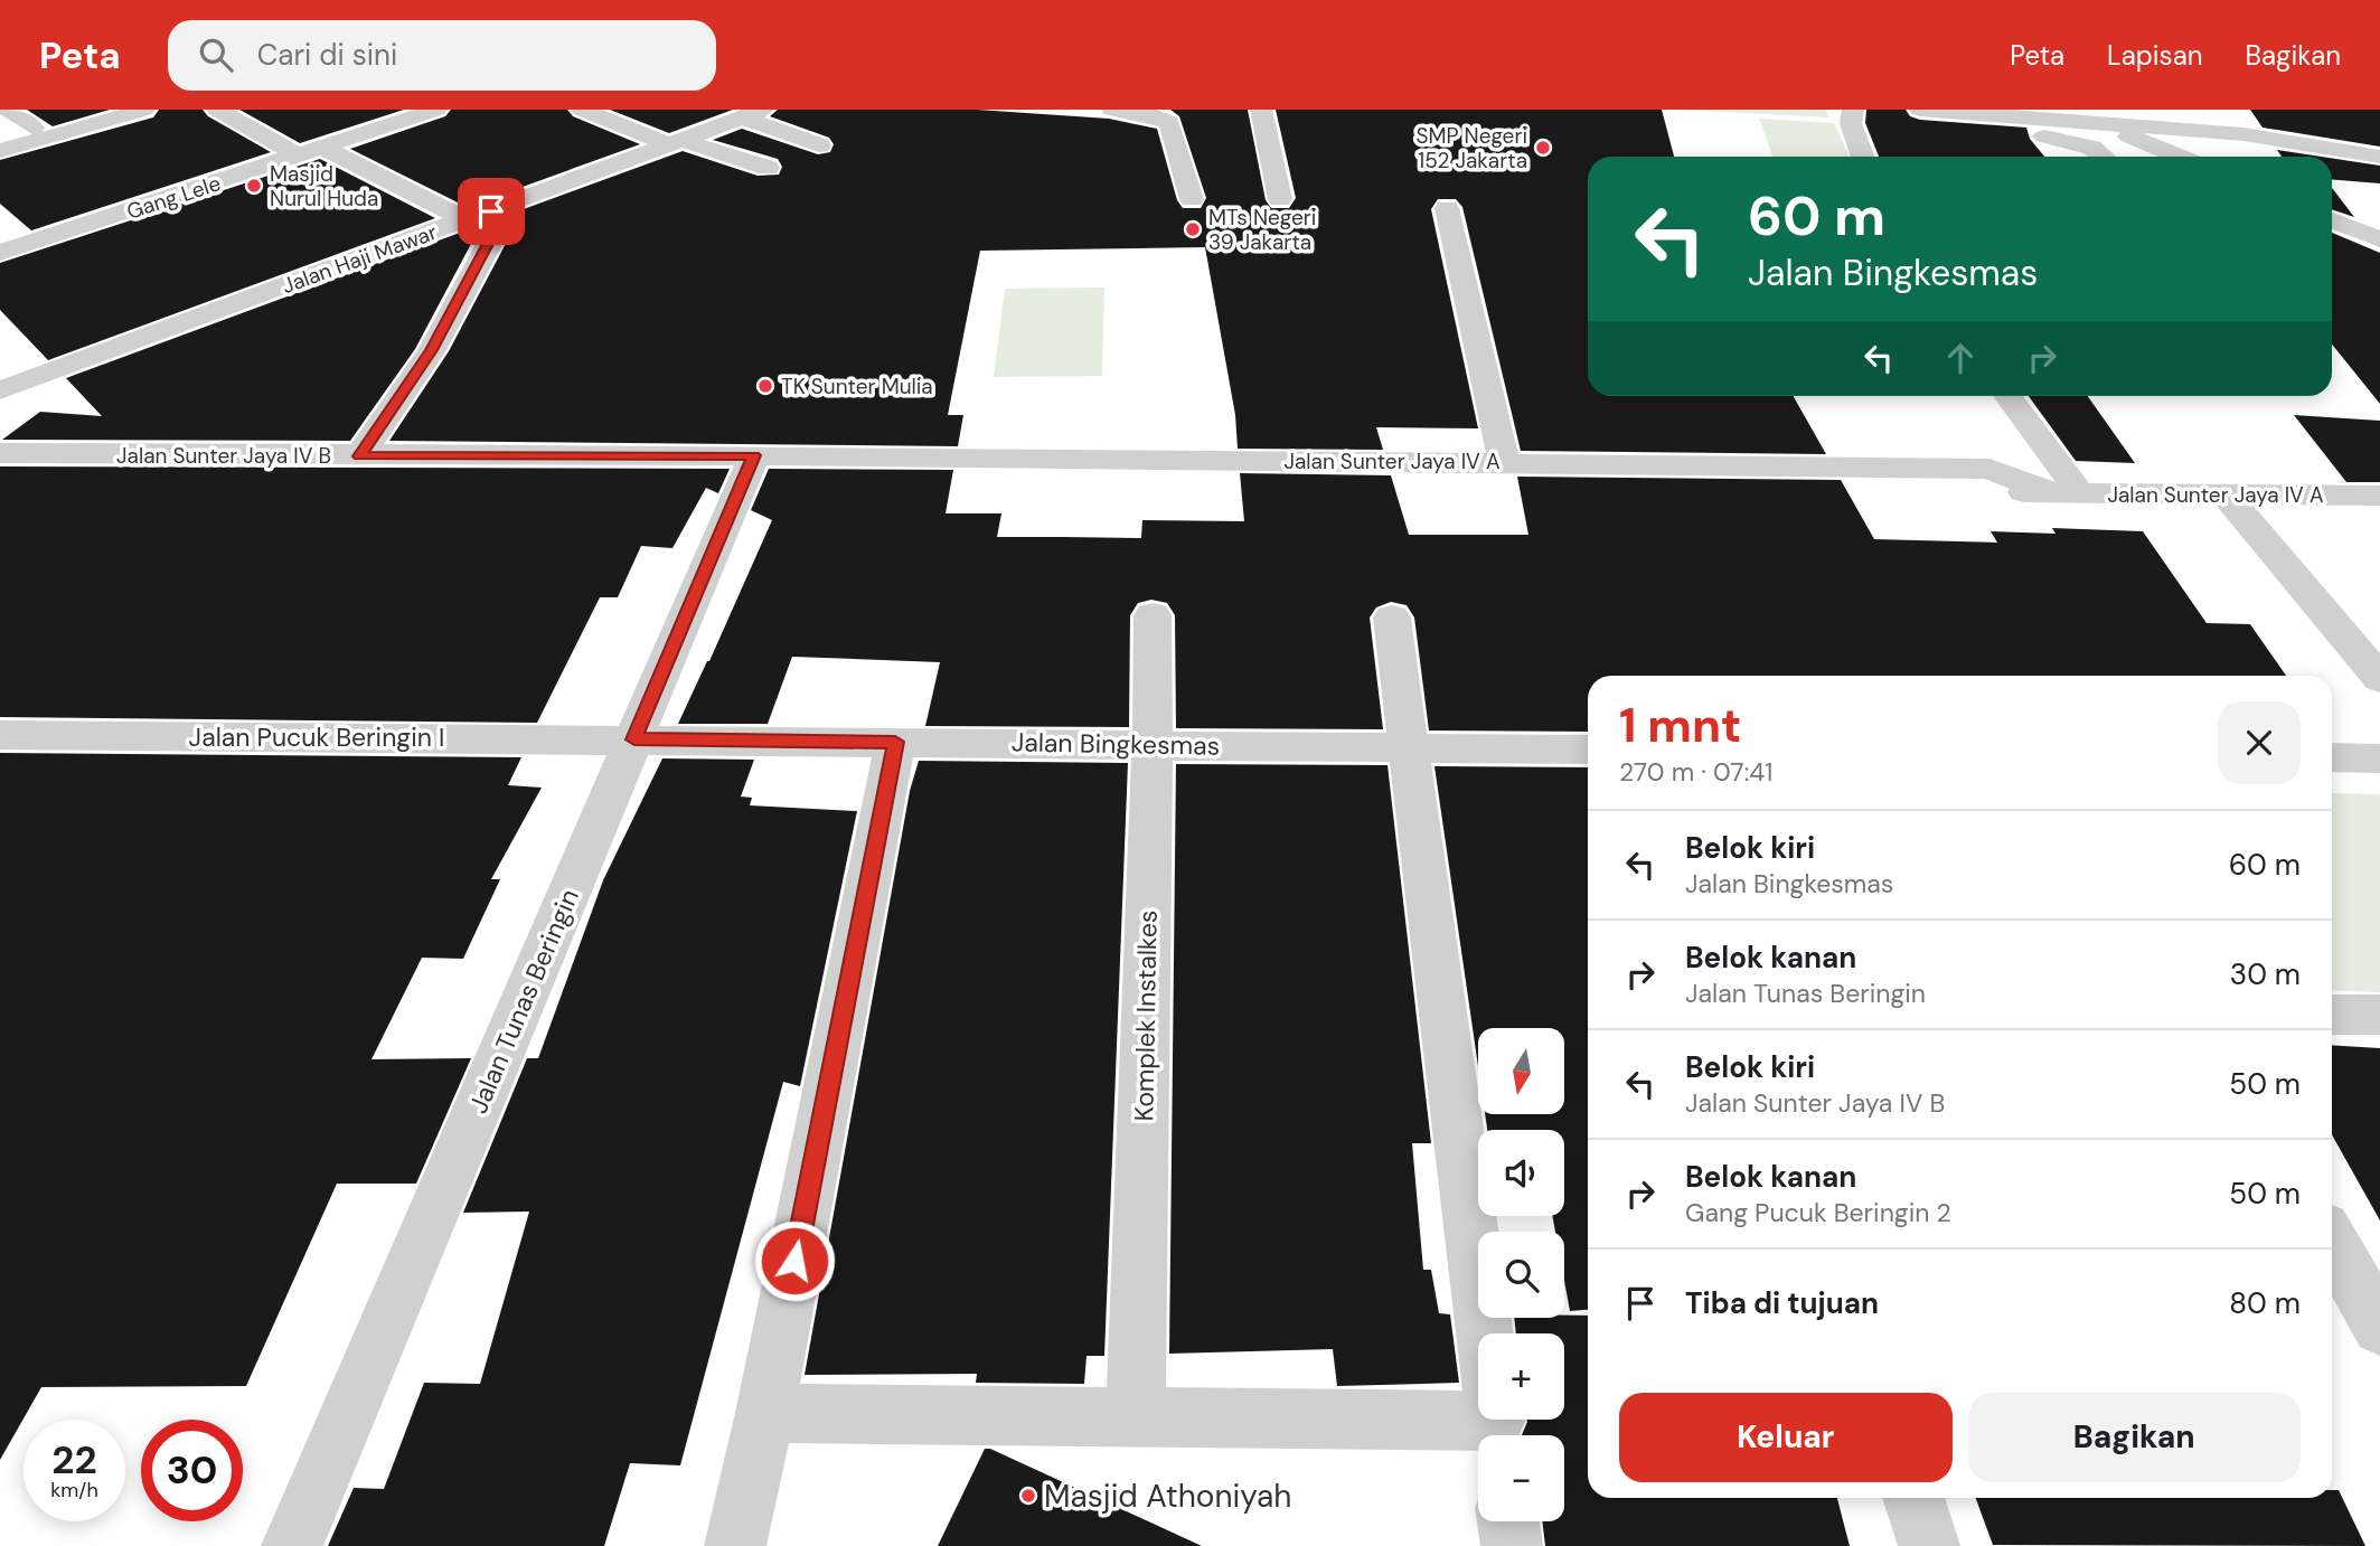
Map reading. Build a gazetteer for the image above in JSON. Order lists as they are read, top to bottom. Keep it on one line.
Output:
{"streets":{"street":["Gang Lele","Jalan Haji Mawar","Jalan Sunter Jaya IV B","Jalan Sunter Jaya IV A","Jalan Pucuk Beringin I","Jalan Bingkesmas","Jalan Tunas Beringin","Komplek Instalkes"]},"crossings":[["Jalan Sunter Jaya IV B","Jalan Sunter Jaya IV A"],["Jalan Sunter Jaya IV B","Jalan Tunas Beringin"],["Jalan Sunter Jaya IV A","Jalan Tunas Beringin"],["Jalan Pucuk Beringin I","Jalan Bingkesmas"],["Jalan Pucuk Beringin I","Jalan Tunas Beringin"],["Jalan Bingkesmas","Jalan Tunas Beringin"],["Jalan Bingkesmas","Komplek Instalkes"]],"places":["SMP Negeri 152 Jakarta","Masjid Nurul Huda","MTs Negeri 39 Jakarta","TK Sunter Mulia","Masjid Athoniyah"],"north":"bottom","page":{"header":"Peta","search":"Cari di sini","nav":["Peta","Lapisan","Bagikan"],"turn":["60 m","Jalan Bingkesmas"],"heading":["1 mnt","270 m · 07:41"],"list":[{"name":"Belok kiri","note":"Jalan Bingkesmas","value":"60 m"},{"name":"Belok kanan","note":"Jalan Tunas Beringin","value":"30 m"},{"name":"Belok kiri","note":"Jalan Sunter Jaya IV B","value":"50 m"},{"name":"Belok kanan","note":"Gang Pucuk Beringin 2","value":"50 m"},{"name":"Tiba di tujuan","value":"80 m"}],"map_buttons":["+","−"],"buttons":["Keluar","Bagikan"],"speed":"22 km/h","limit":"30"}}
